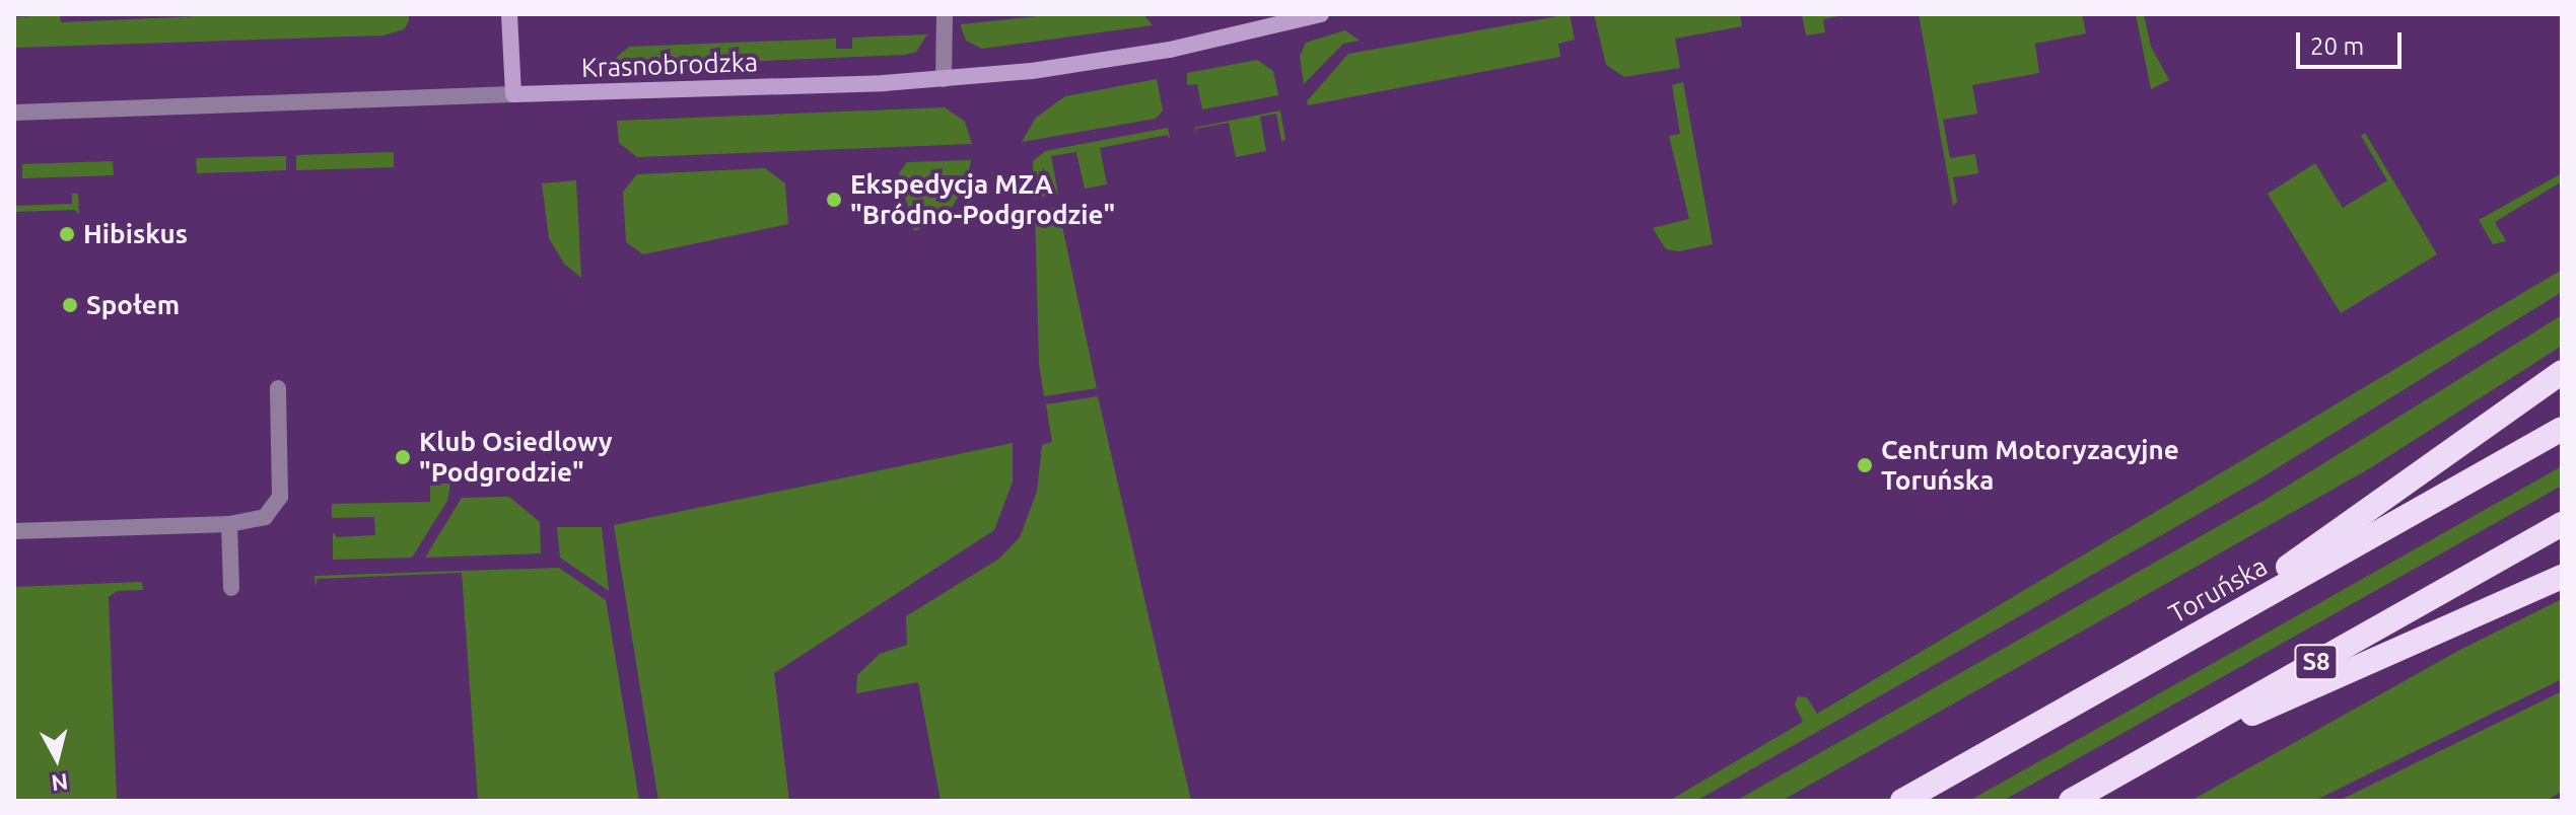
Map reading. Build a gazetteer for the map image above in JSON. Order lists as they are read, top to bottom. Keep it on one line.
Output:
{"streets":{"highway":["Toruńska","S8"],"street":["Krasnobrodzka"]},"places":["Ekspedycja MZA \"Bródno-Podgrodzie\"","Hibiskus","Społem","Klub Osiedlowy \"Podgrodzie\"","Centrum Motoryzacyjne Toruńska"],"scale_bar":"20 m","north":"bottom"}
